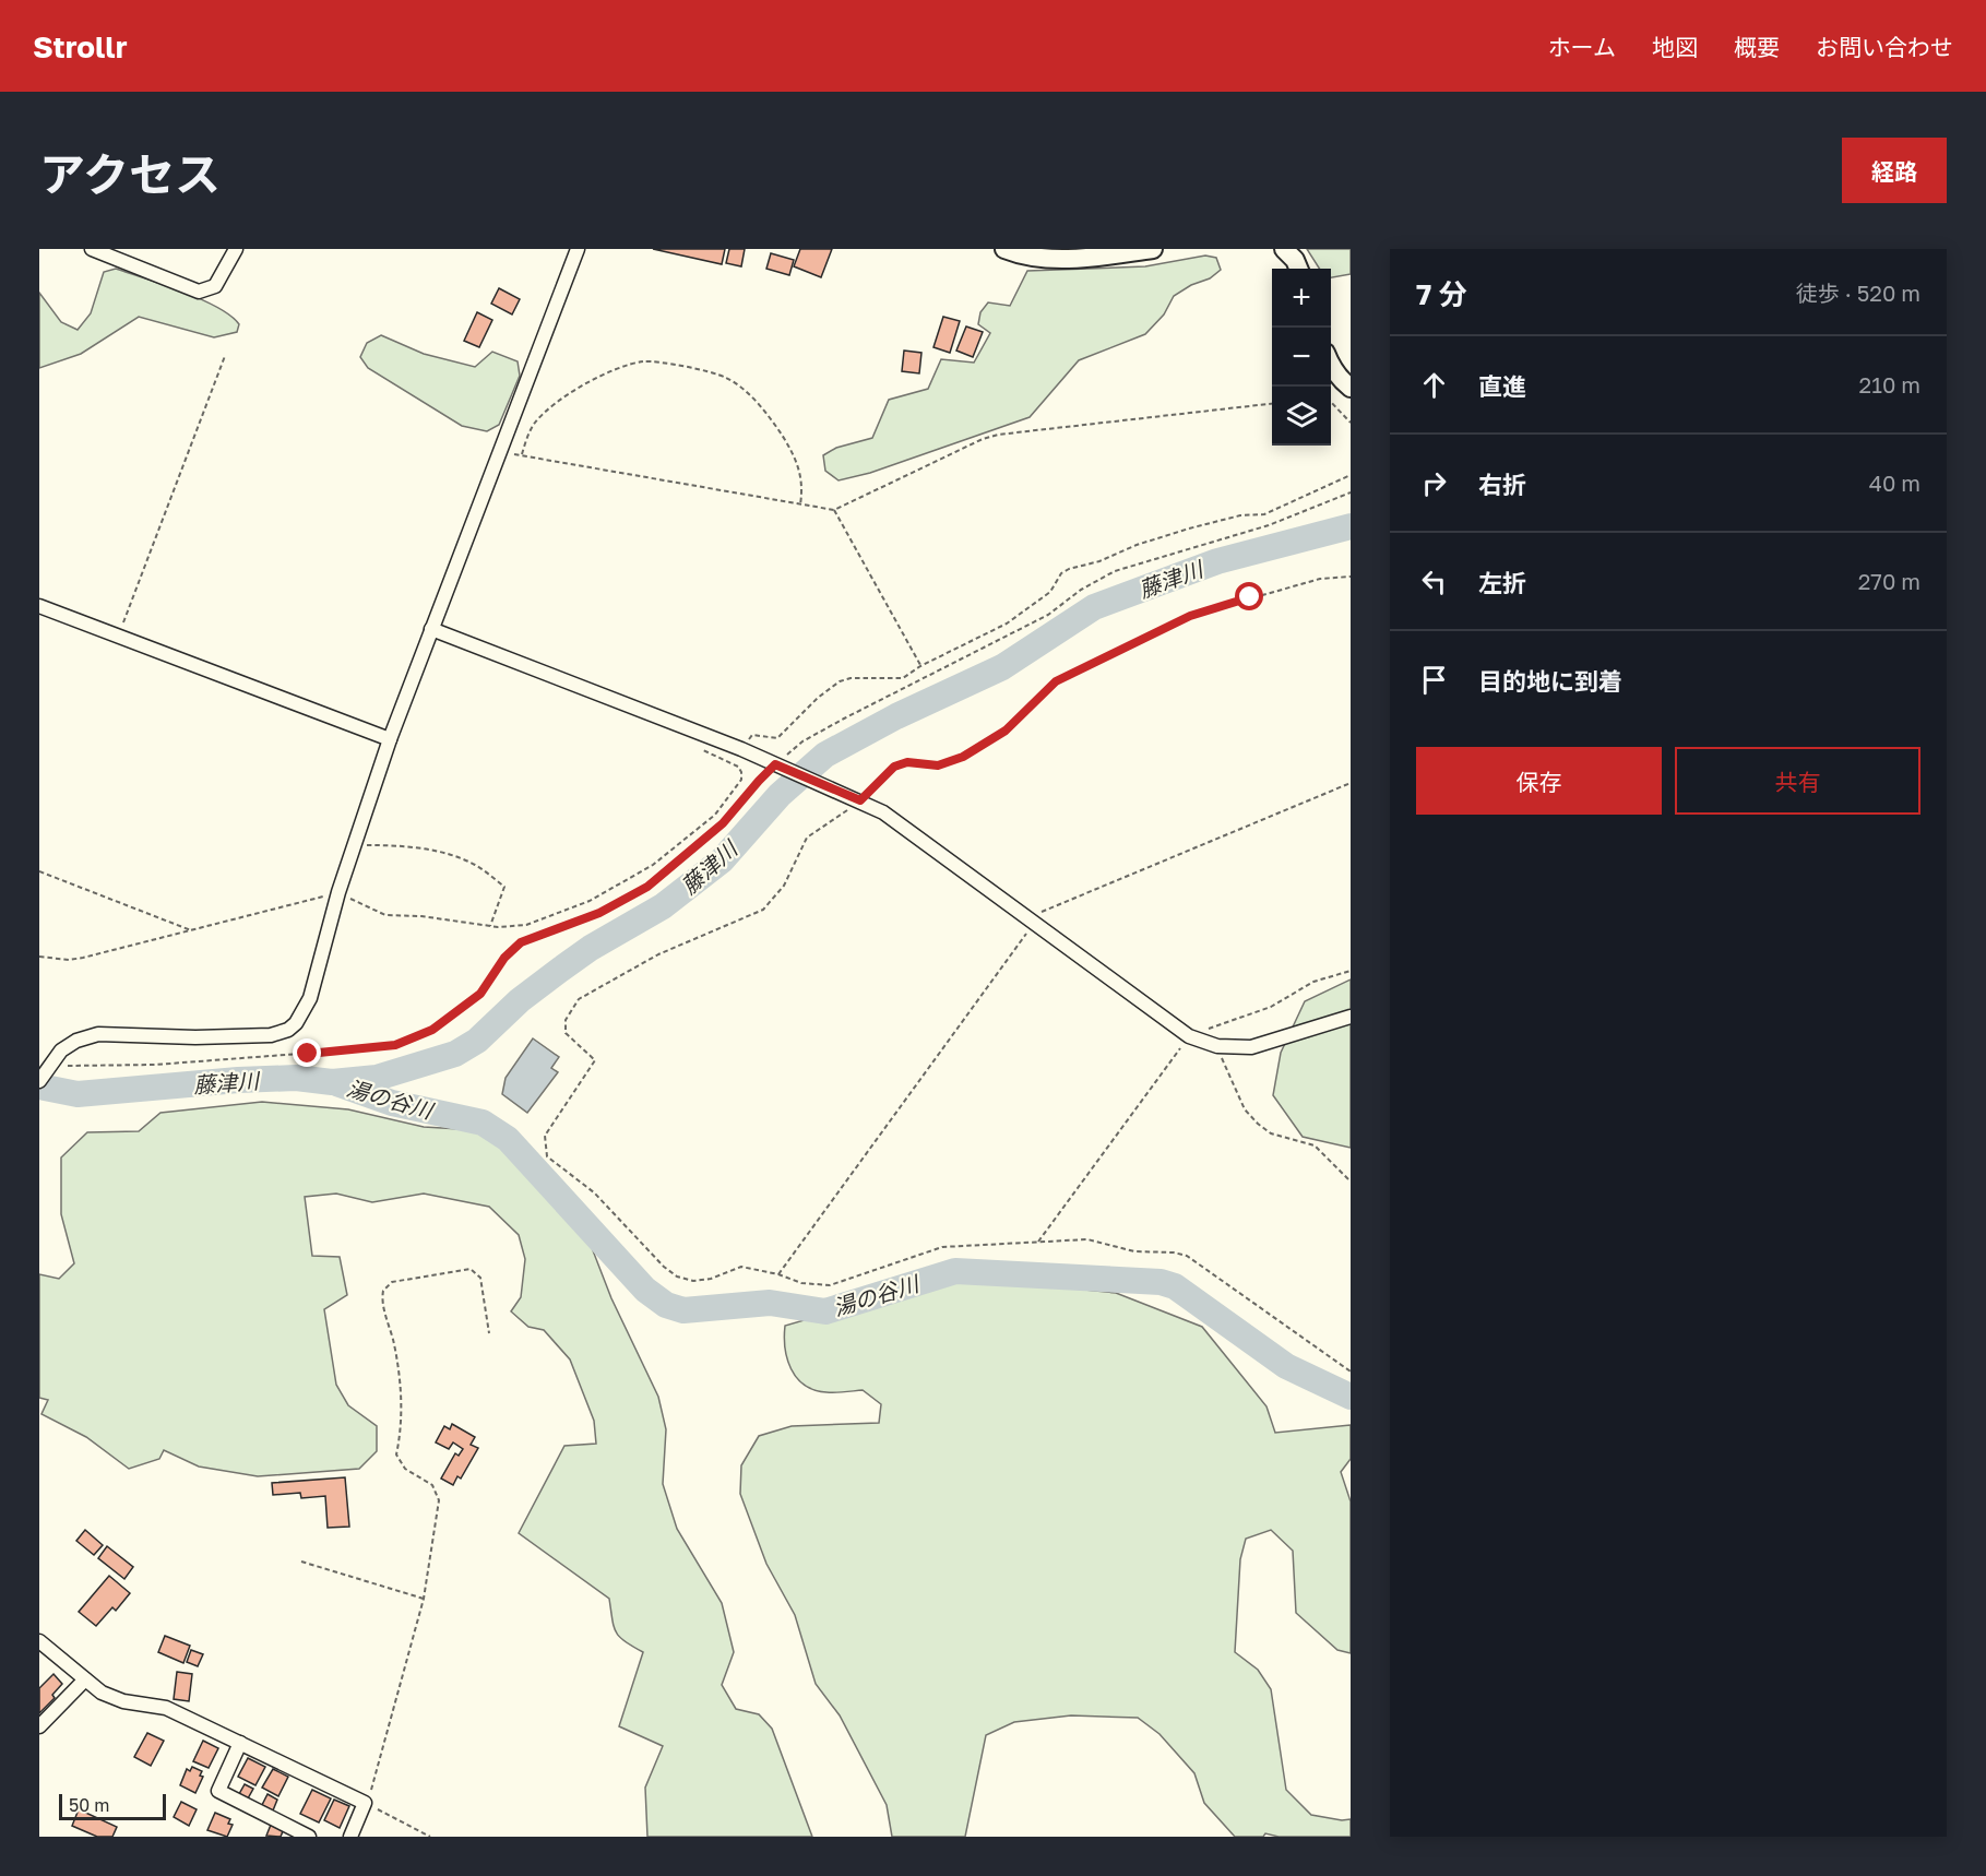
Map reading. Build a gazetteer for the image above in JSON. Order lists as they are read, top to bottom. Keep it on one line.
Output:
{"water":["藤津川","湯の谷川"],"scale_bar":"50 m","page":{"header":"Strollr","nav":["ホーム","地図","概要","お問い合わせ"],"title":"アクセス","buttons":["経路",["保存","共有"]],"heading":["7 分","徒歩 · 520 m"],"map_buttons":["+","−"],"list":[["直進","210 m"],["右折","40 m"],["左折","270 m"],"目的地に到着"],"scale":"50 m"}}
